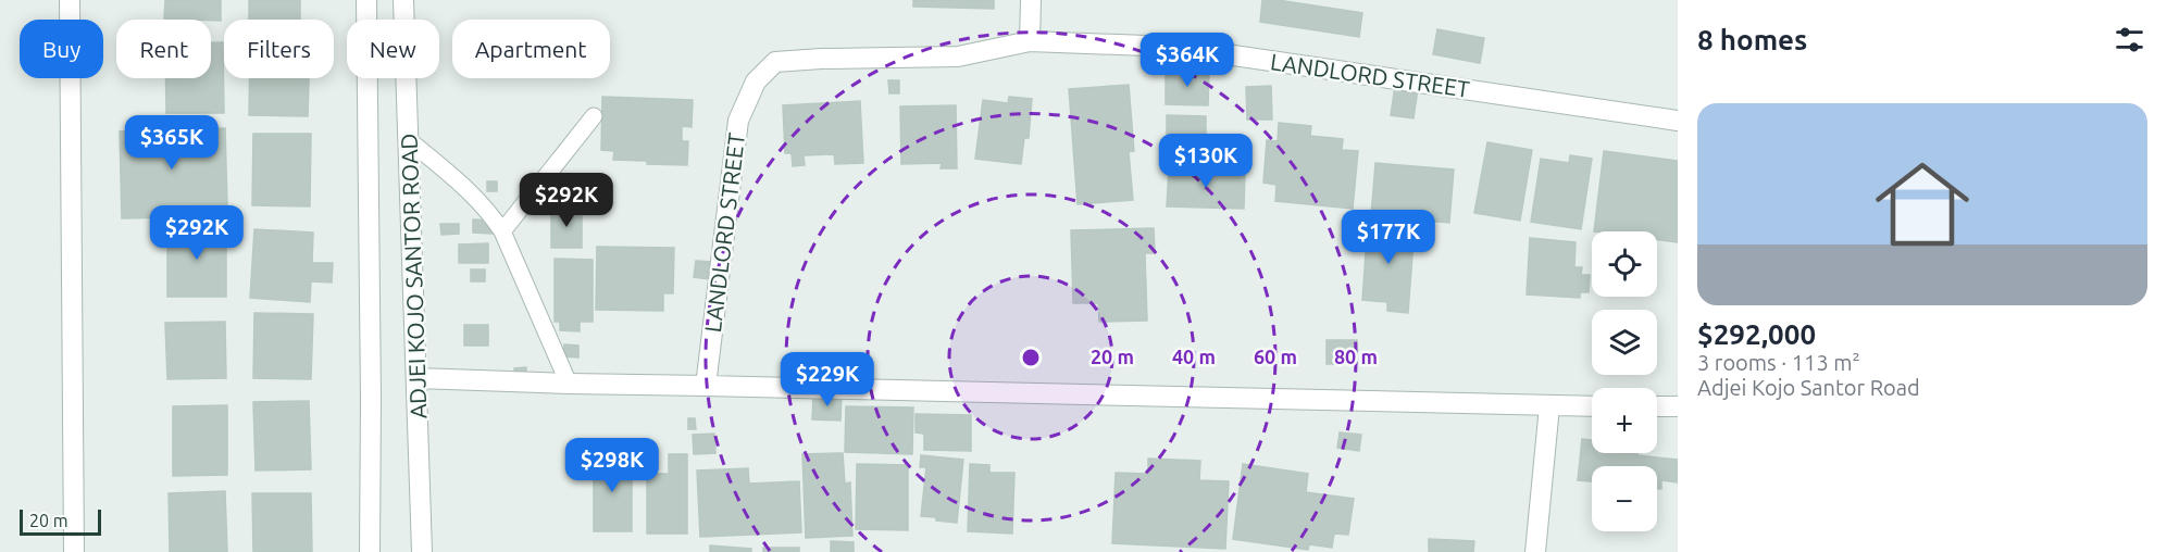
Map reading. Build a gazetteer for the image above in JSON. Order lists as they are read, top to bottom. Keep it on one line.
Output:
{"streets":{"street":["LANDLORD STREET","ADJEI KOJO SANTOR ROAD"]},"scale_bar":"20 m","page":{"heading":"8 homes","chip":["Buy","Rent","Filters","New","Apartment"],"price":["$364K","$365K","$130K","$292K","$292K","$177K","$229K","$298K"],"list":[{"name":"$292,000","note":"3 rooms · 113 m² · Adjei Kojo Santor Road"}],"map_buttons":["+","−"],"scale":"20 m"},"rings":["20 m","40 m","60 m","80 m"]}
